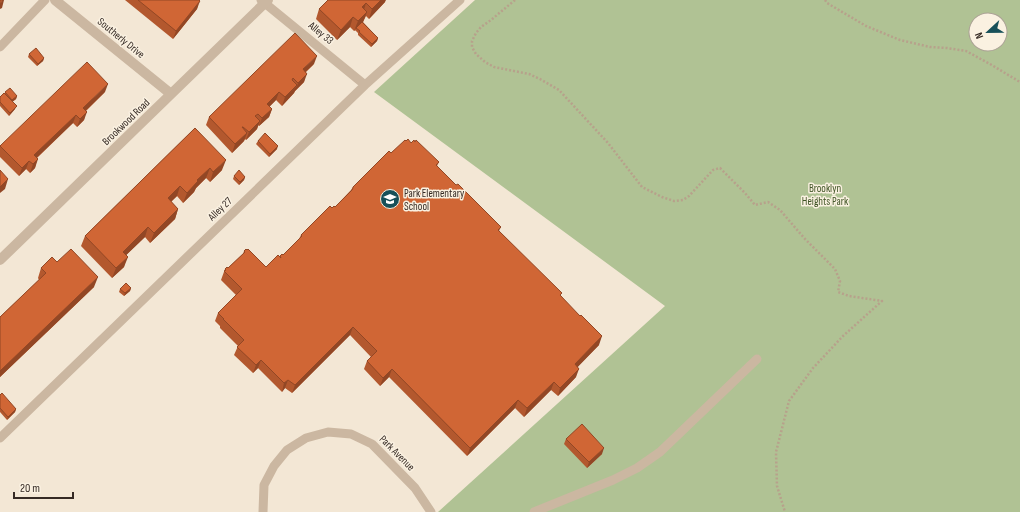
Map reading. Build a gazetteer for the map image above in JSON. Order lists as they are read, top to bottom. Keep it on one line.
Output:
{"streets":{"street":["Southerly Drive","Brookwood Road"],"lane":["Alley 33","Alley 27","Park Avenue"]},"crossings":[["Alley 33","Brookwood Road"],["Alley 33","Alley 27"],["Southerly Drive","Brookwood Road"]],"parks":["Brooklyn Heights Park"],"places":{"school or university":["Park Elementary School"]},"scale_bar":"20 m","north":"left"}
